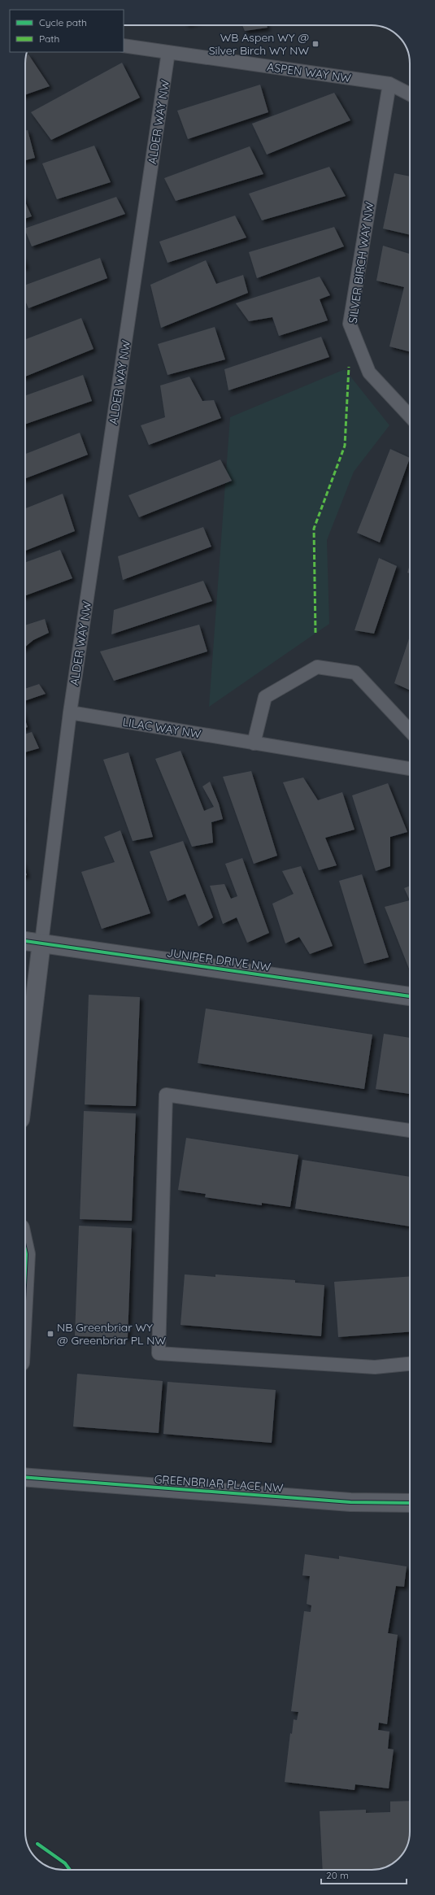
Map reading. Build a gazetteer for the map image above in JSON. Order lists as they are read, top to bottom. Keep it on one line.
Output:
{"streets":{"street":["JUNIPER DRIVE NW","GREENBRIAR PLACE NW"],"lane":["ASPEN WAY NW","ALDER WAY NW","SILVER BIRCH WAY NW","LILAC WAY NW"]},"crossings":[["ASPEN WAY NW","ALDER WAY NW"],["ASPEN WAY NW","SILVER BIRCH WAY NW"],["ALDER WAY NW","LILAC WAY NW"],["ALDER WAY NW","JUNIPER DRIVE NW"]],"places":{"transit":["WB Aspen WY @ Silver Birch WY NW","NB Greenbriar WY @ Greenbriar PL NW"]},"legend":["Cycle path","Path"],"scale_bar":"20 m"}
